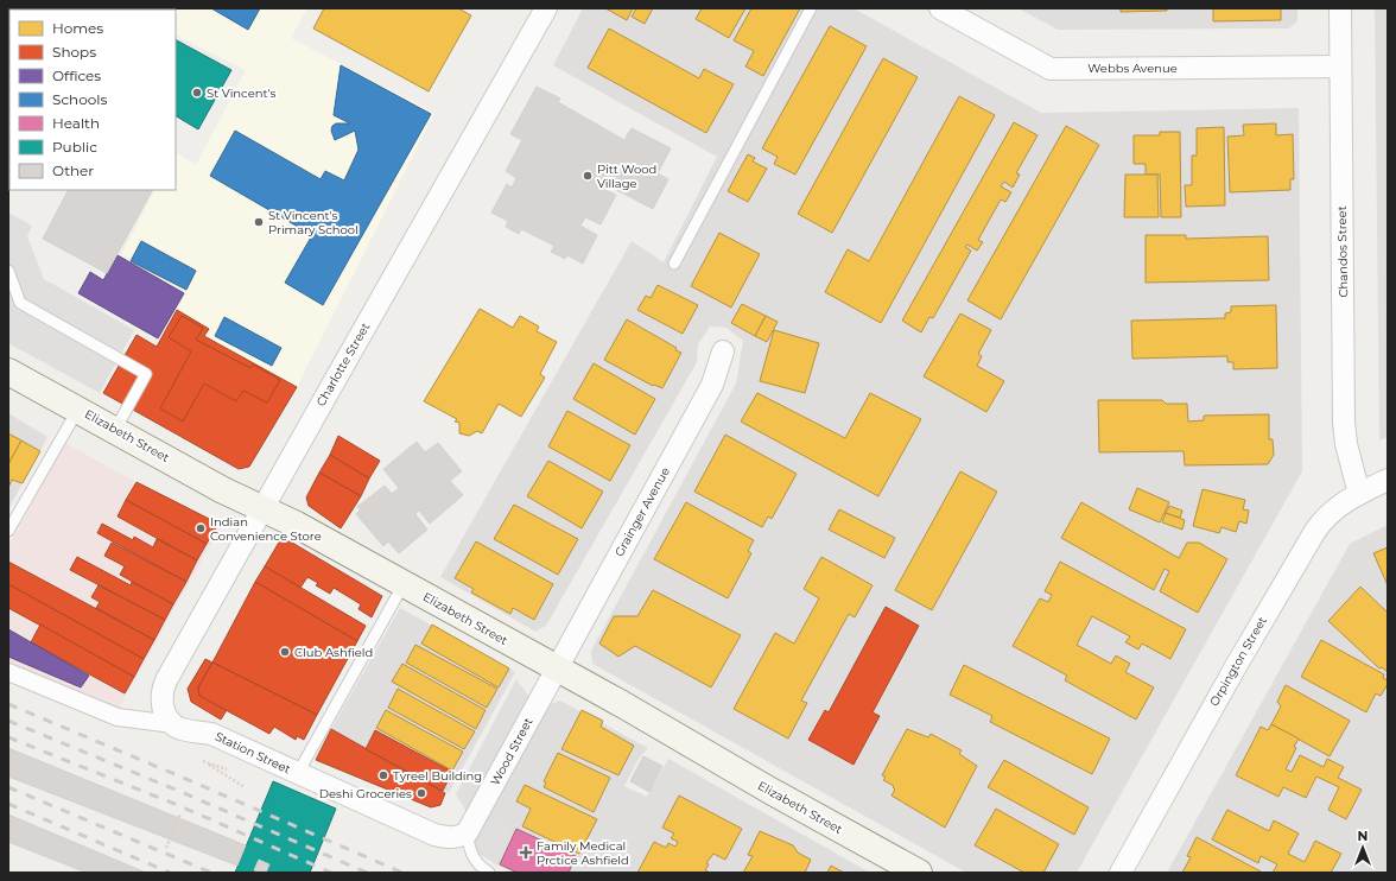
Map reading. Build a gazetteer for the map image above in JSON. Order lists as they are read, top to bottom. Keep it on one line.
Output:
{"streets":{"main road":["Elizabeth Street"],"street":["Webbs Avenue","Chandos Street","Charlotte Street","Grainger Avenue","Orpington Street","Wood Street","Station Street"]},"crossings":[["Webbs Avenue","Chandos Street"],["Chandos Street","Orpington Street"],["Charlotte Street","Elizabeth Street"],["Charlotte Street","Station Street"],["Elizabeth Street","Grainger Avenue"],["Elizabeth Street","Wood Street"],["Grainger Avenue","Wood Street"],["Wood Street","Station Street"]],"places":{"other":["St Vincent's","Pitt Wood Village","St Vincent's Primary School","Indian Convenience Store","Club Ashfield","Tyreel Building","Deshi Groceries"],"health":["Family Medical Prctice Ashfield"]},"legend":["Homes","Shops","Offices","Schools","Health","Public","Other"],"north":"top"}
